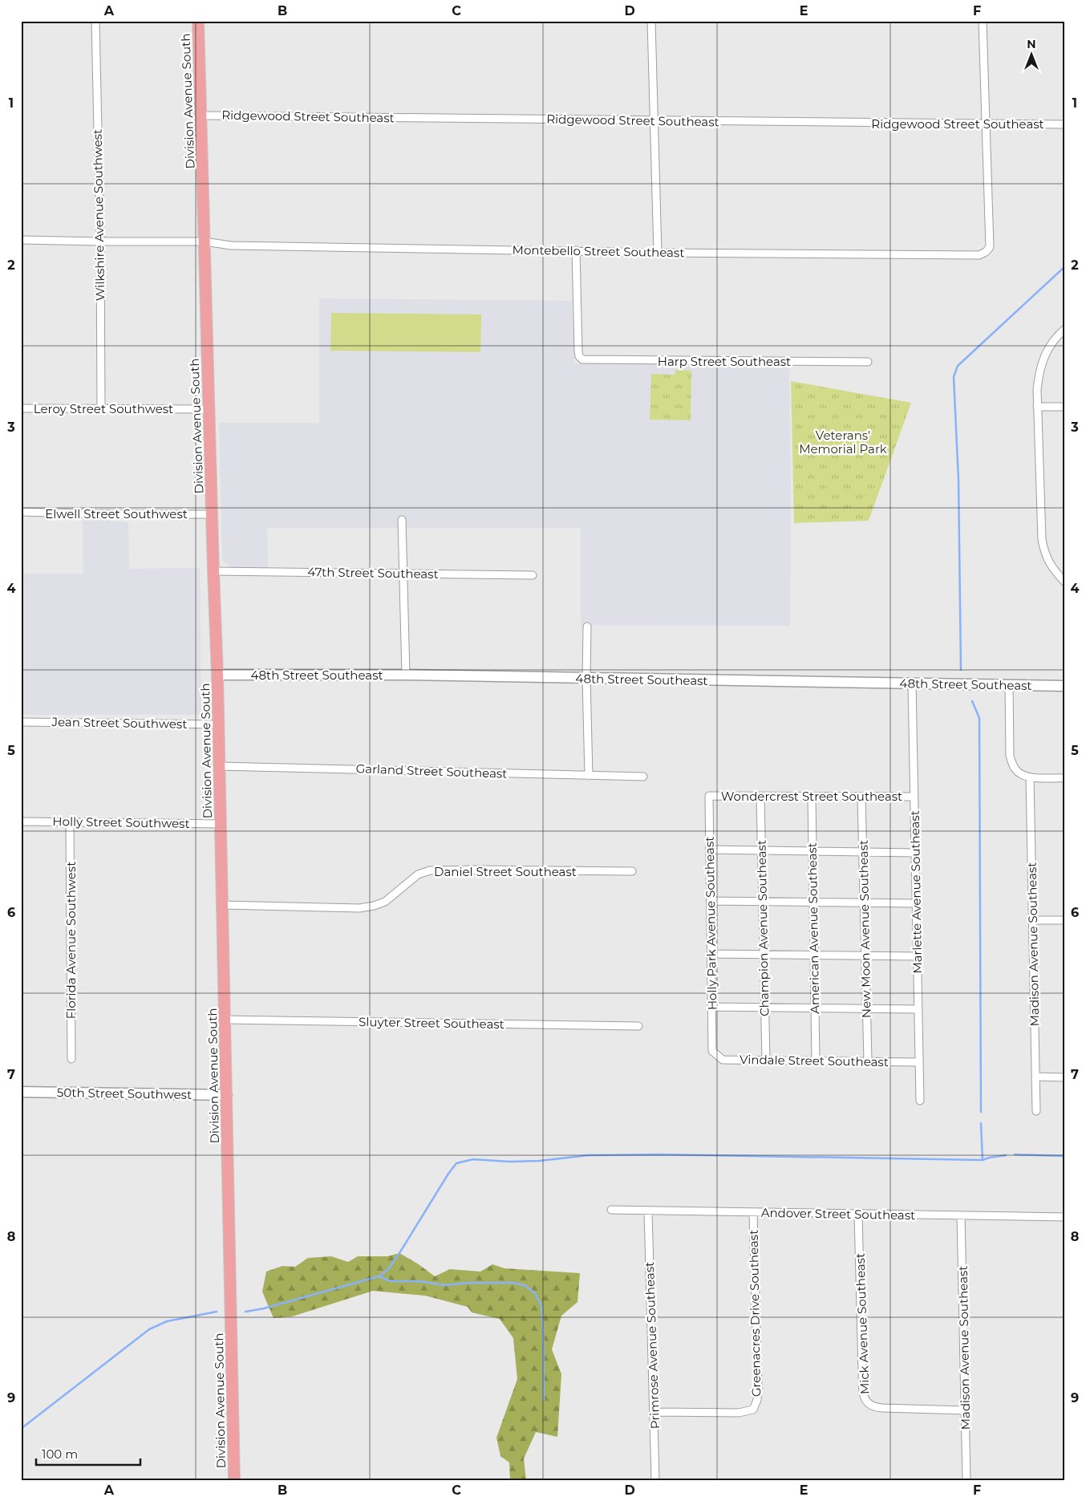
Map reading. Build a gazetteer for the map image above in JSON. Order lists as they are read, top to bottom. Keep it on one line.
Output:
{"streets":{"main road":["Division Avenue South"],"street":["Ridgewood Street Southeast","Wilkshire Avenue Southwest","Montebello Street Southeast","Harp Street Southeast","Leroy Street Southwest","Elwell Street Southwest","47th Street Southeast","48th Street Southeast","Jean Street Southwest","Garland Street Southeast","Wondercrest Street Southeast","Holly Street Southwest","Daniel Street Southeast","Marlette Avenue Southeast","Holly Park Avenue Southeast","Champion Avenue Southeast","American Avenue Southeast","New Moon Avenue Southeast","Florida Avenue Southwest","Madison Avenue Southeast","Sluyter Street Southeast","Vindale Street Southeast","50th Street Southwest","Andover Street Southeast","Greenacres Drive Southeast","Mick Avenue Southeast","Primrose Avenue Southeast"]},"crossings":[["Division Avenue South","Ridgewood Street Southeast"],["Division Avenue South","Montebello Street Southeast"],["Division Avenue South","Leroy Street Southwest"],["Division Avenue South","Elwell Street Southwest"],["Division Avenue South","47th Street Southeast"],["Division Avenue South","48th Street Southeast"],["Division Avenue South","Jean Street Southwest"],["Division Avenue South","Garland Street Southeast"],["Division Avenue South","Holly Street Southwest"],["Division Avenue South","Daniel Street Southeast"],["Division Avenue South","Sluyter Street Southeast"],["Division Avenue South","50th Street Southwest"],["Ridgewood Street Southeast","Montebello Street Southeast"],["Wilkshire Avenue Southwest","Montebello Street Southeast"],["Wilkshire Avenue Southwest","Leroy Street Southwest"],["Montebello Street Southeast","Harp Street Southeast"],["48th Street Southeast","Marlette Avenue Southeast"],["Wondercrest Street Southeast","Marlette Avenue Southeast"],["Wondercrest Street Southeast","Holly Park Avenue Southeast"],["Wondercrest Street Southeast","Champion Avenue Southeast"],["Wondercrest Street Southeast","American Avenue Southeast"],["Wondercrest Street Southeast","New Moon Avenue Southeast"],["Holly Street Southwest","Florida Avenue Southwest"],["Marlette Avenue Southeast","Vindale Street Southeast"],["Holly Park Avenue Southeast","Vindale Street Southeast"],["Champion Avenue Southeast","Vindale Street Southeast"],["American Avenue Southeast","Vindale Street Southeast"],["New Moon Avenue Southeast","Vindale Street Southeast"],["Madison Avenue Southeast","Andover Street Southeast"],["Madison Avenue Southeast","Mick Avenue Southeast"],["Andover Street Southeast","Greenacres Drive Southeast"],["Andover Street Southeast","Mick Avenue Southeast"],["Andover Street Southeast","Primrose Avenue Southeast"],["Greenacres Drive Southeast","Primrose Avenue Southeast"]],"parks":["Veterans' Memorial Park"],"scale_bar":"100 m","north":"top","grid":{"columns":["A","B","C","D","E","F"],"rows":["1","2","3","4","5","6","7","8","9"]}}
